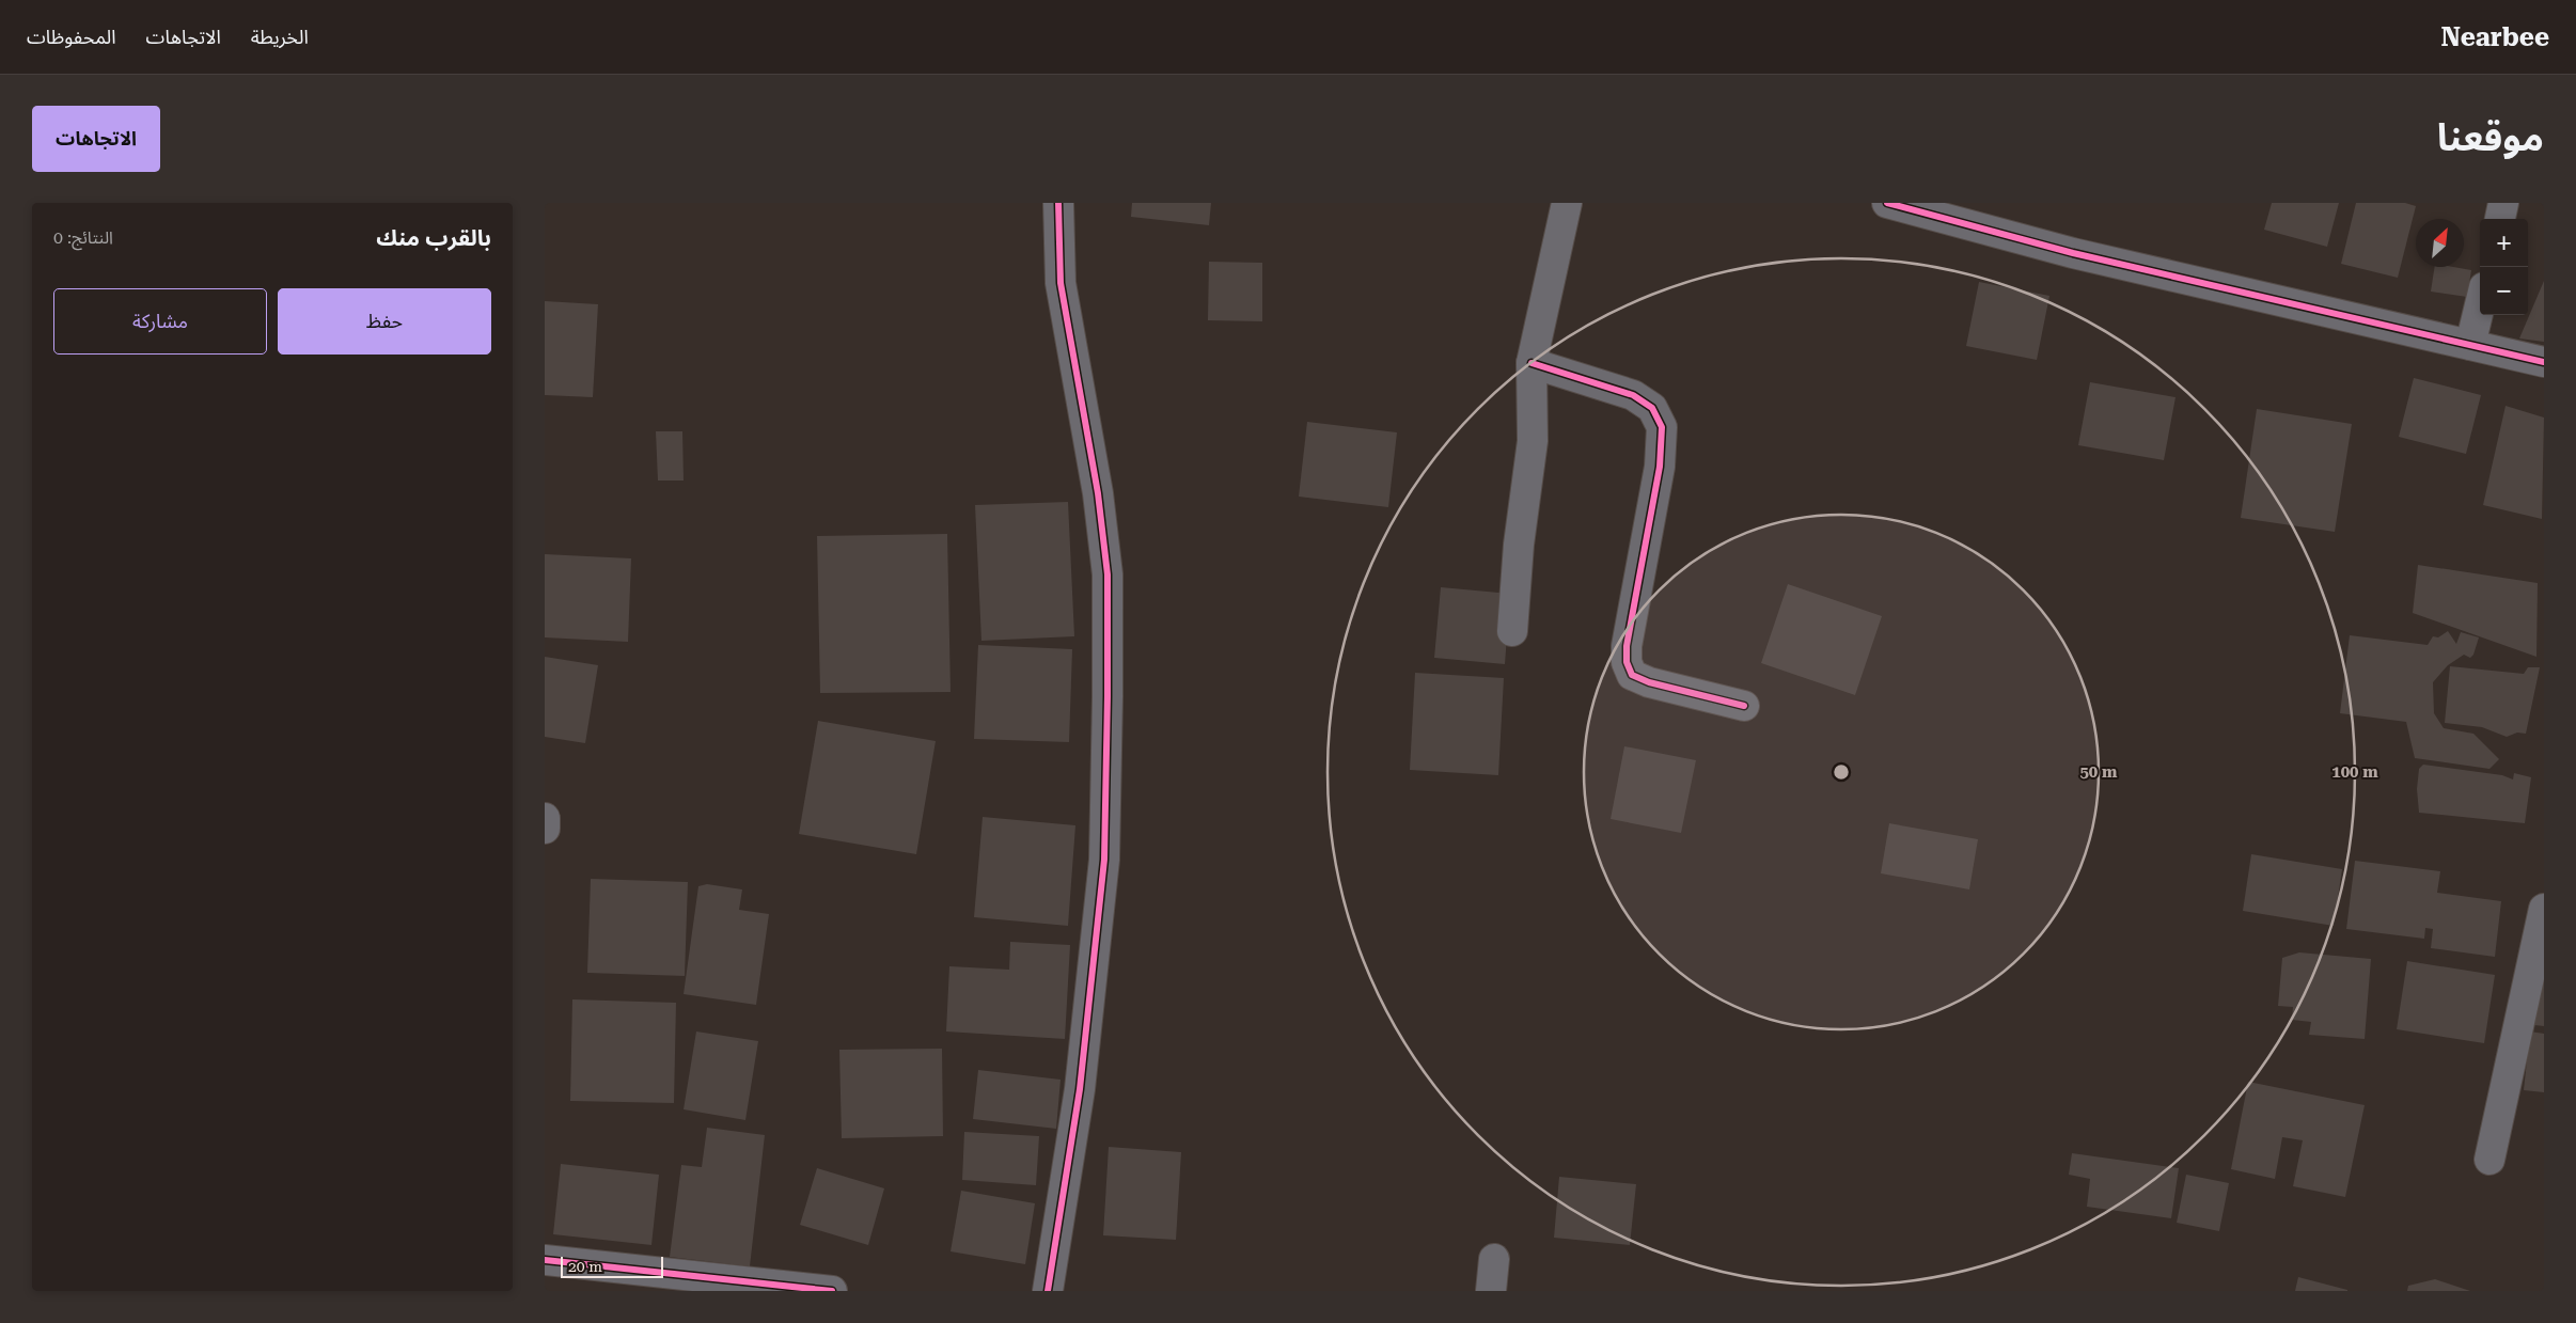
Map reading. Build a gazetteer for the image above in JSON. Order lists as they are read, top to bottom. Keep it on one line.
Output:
{"scale_bar":"20 m","north":"top right","page":{"header":"Nearbee","nav":["الخريطة","الاتجاهات","المحفوظات"],"title":"موقعنا","buttons":["الاتجاهات",["حفظ","مشاركة"]],"heading":["بالقرب منك","النتائج: 0"],"map_buttons":["+","−"],"scale":"20 m"},"rings":["50 m","100 m"]}
